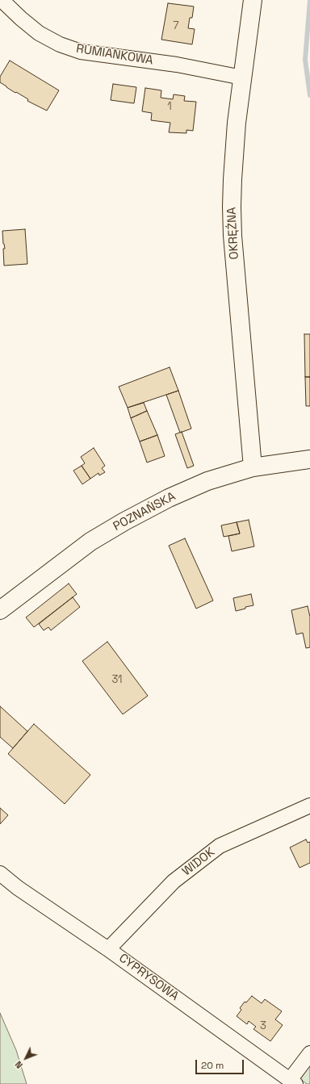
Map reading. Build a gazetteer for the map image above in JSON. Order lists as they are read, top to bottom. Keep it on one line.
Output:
{"streets":{"street":["RUMIANKOWA","OKRĘŻNA","POZNAŃSKA","WIDOK","CYPRYSOWA"]},"crossings":[["RUMIANKOWA","OKRĘŻNA"],["OKRĘŻNA","POZNAŃSKA"],["WIDOK","CYPRYSOWA"]],"house_numbers":["7","1","31","3"],"scale_bar":"20 m","north":"bottom left"}
